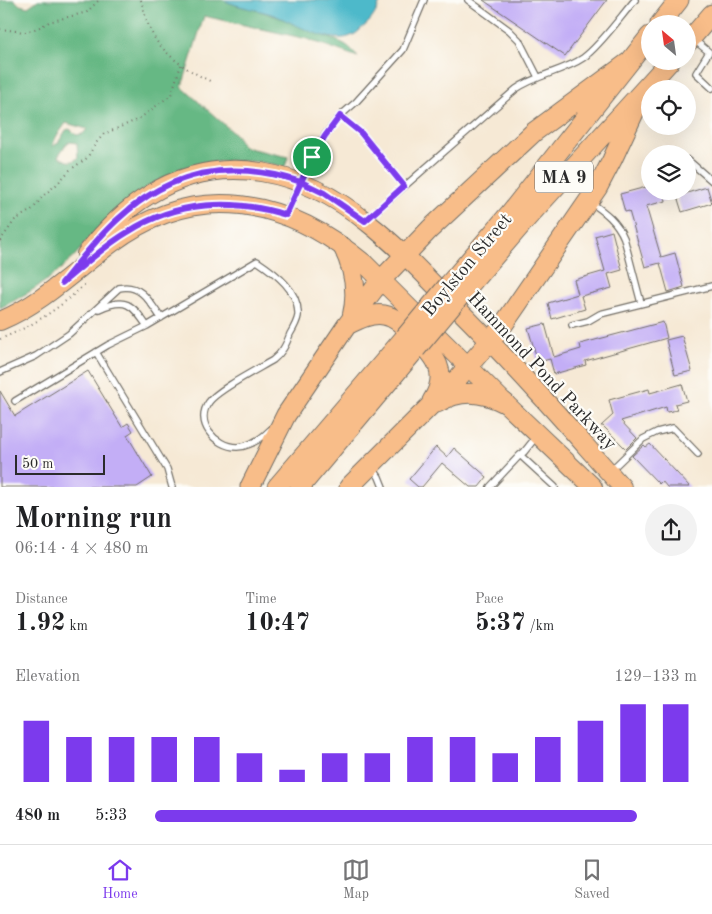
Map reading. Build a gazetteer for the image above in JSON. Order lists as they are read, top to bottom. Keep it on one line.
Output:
{"streets":{"highway":["MA 9","Boylston Street"],"main road":["Hammond Pond Parkway"]},"scale_bar":"50 m","north":"top left","page":{"scale":"50 m","heading":["Morning run","06:14 · 4 × 480 m"],"stats":[["Distance","1.92 km"],["Time","10:47"],["Pace","5:37 /km"]],"chart":["Elevation","129–133 m"],"list":[{"name":"480 m","note":"5:33"}],"tabs":["Home","Map","Saved"]}}
